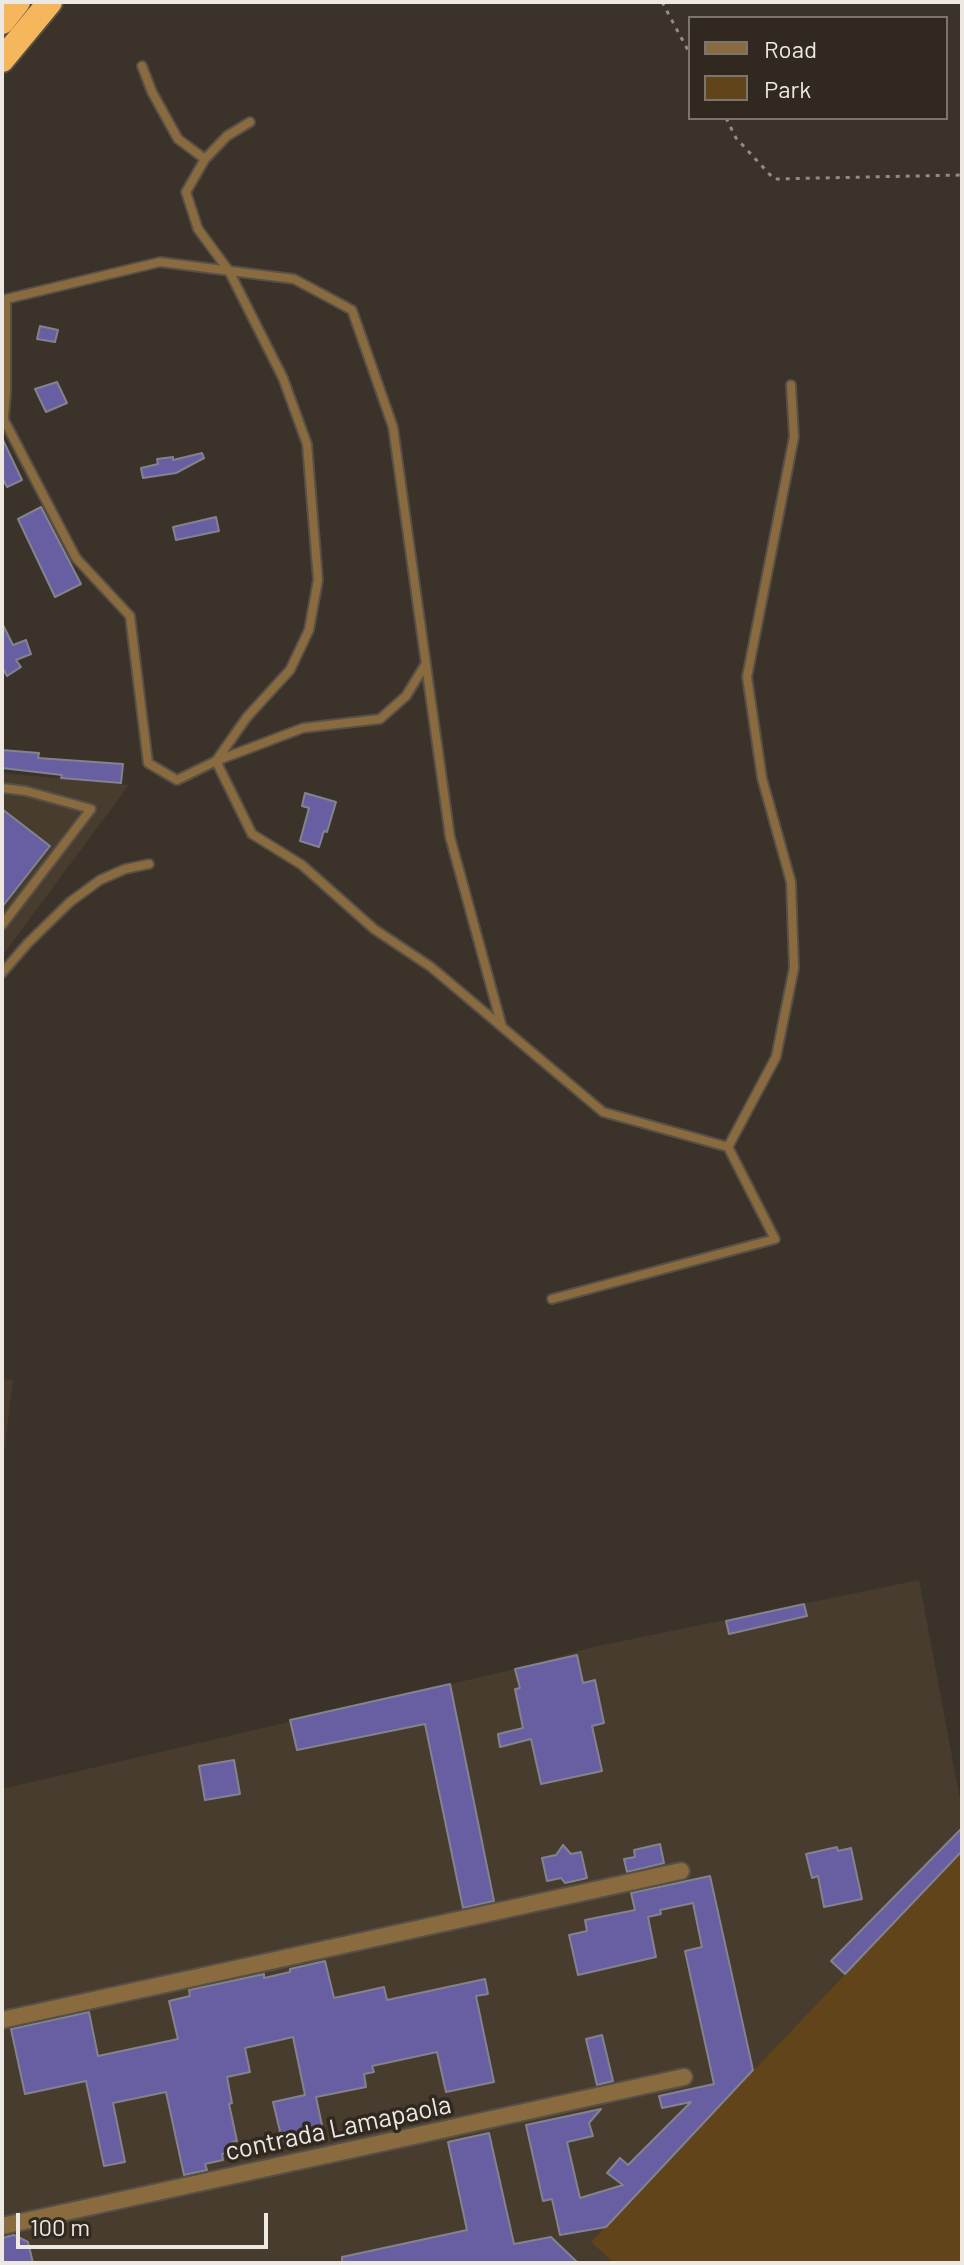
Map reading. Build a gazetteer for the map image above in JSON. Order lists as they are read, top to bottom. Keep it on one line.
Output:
{"streets":{"street":["contrada Lamapaola"]},"legend":["Road","Park"],"scale_bar":"100 m"}
